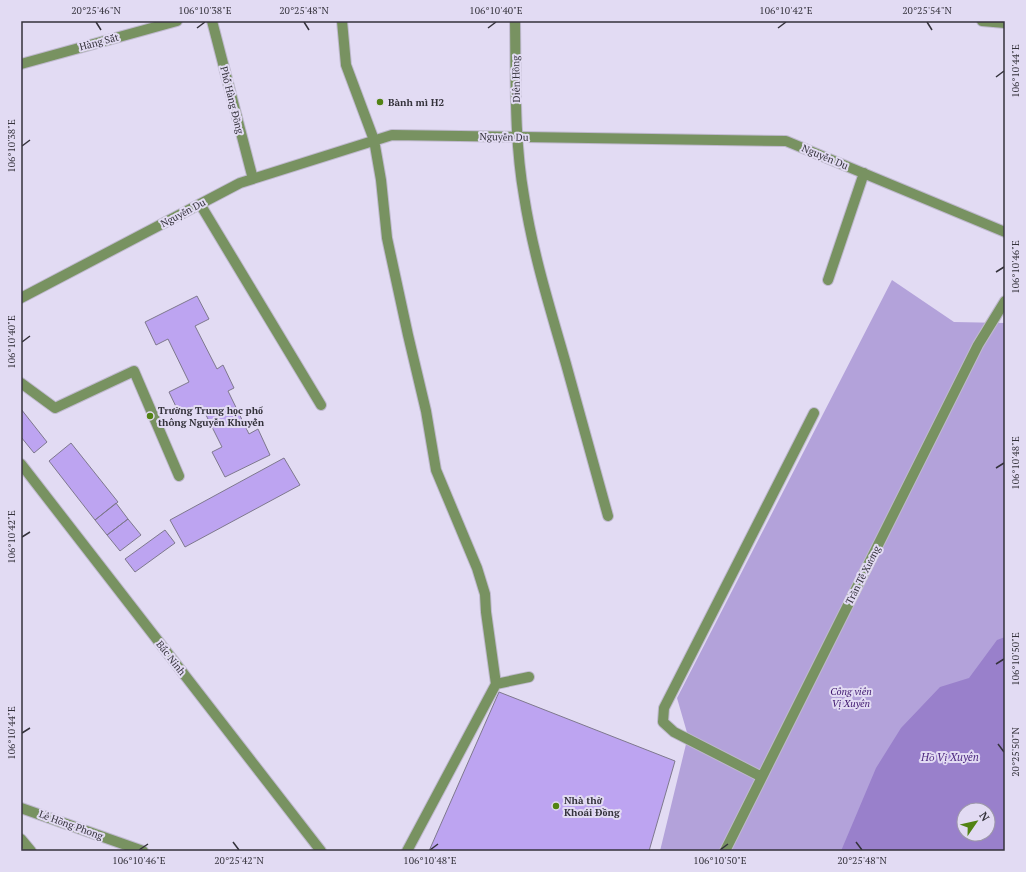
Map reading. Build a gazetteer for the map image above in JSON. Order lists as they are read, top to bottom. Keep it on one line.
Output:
{"streets":{"street":["Hàng Sắt","Diên Hồng","Phố Hàng Đồng","Nguyễn Du","Trần Tế Xương","Bắc Ninh","Lê Hồng Phong"]},"crossings":[["Diên Hồng","Nguyễn Du"],["Phố Hàng Đồng","Nguyễn Du"]],"water":["Hồ Vị Xuyên"],"parks":["Công viên Vị Xuyên"],"places":["Bành mì H2","Trường Trung học phổ thông Nguyễn Khuyến","Nhà thờ Khoái Đồng"],"north":"top right","coordinates":["20°25'46\"N","106°10'38\"E","20°25'48\"N","106°10'40\"E","106°10'42\"E","20°25'54\"N","106°10'44\"E","106°10'46\"E","106°10'48\"E","106°10'50\"E","20°25'50\"N","20°25'42\"N"]}
